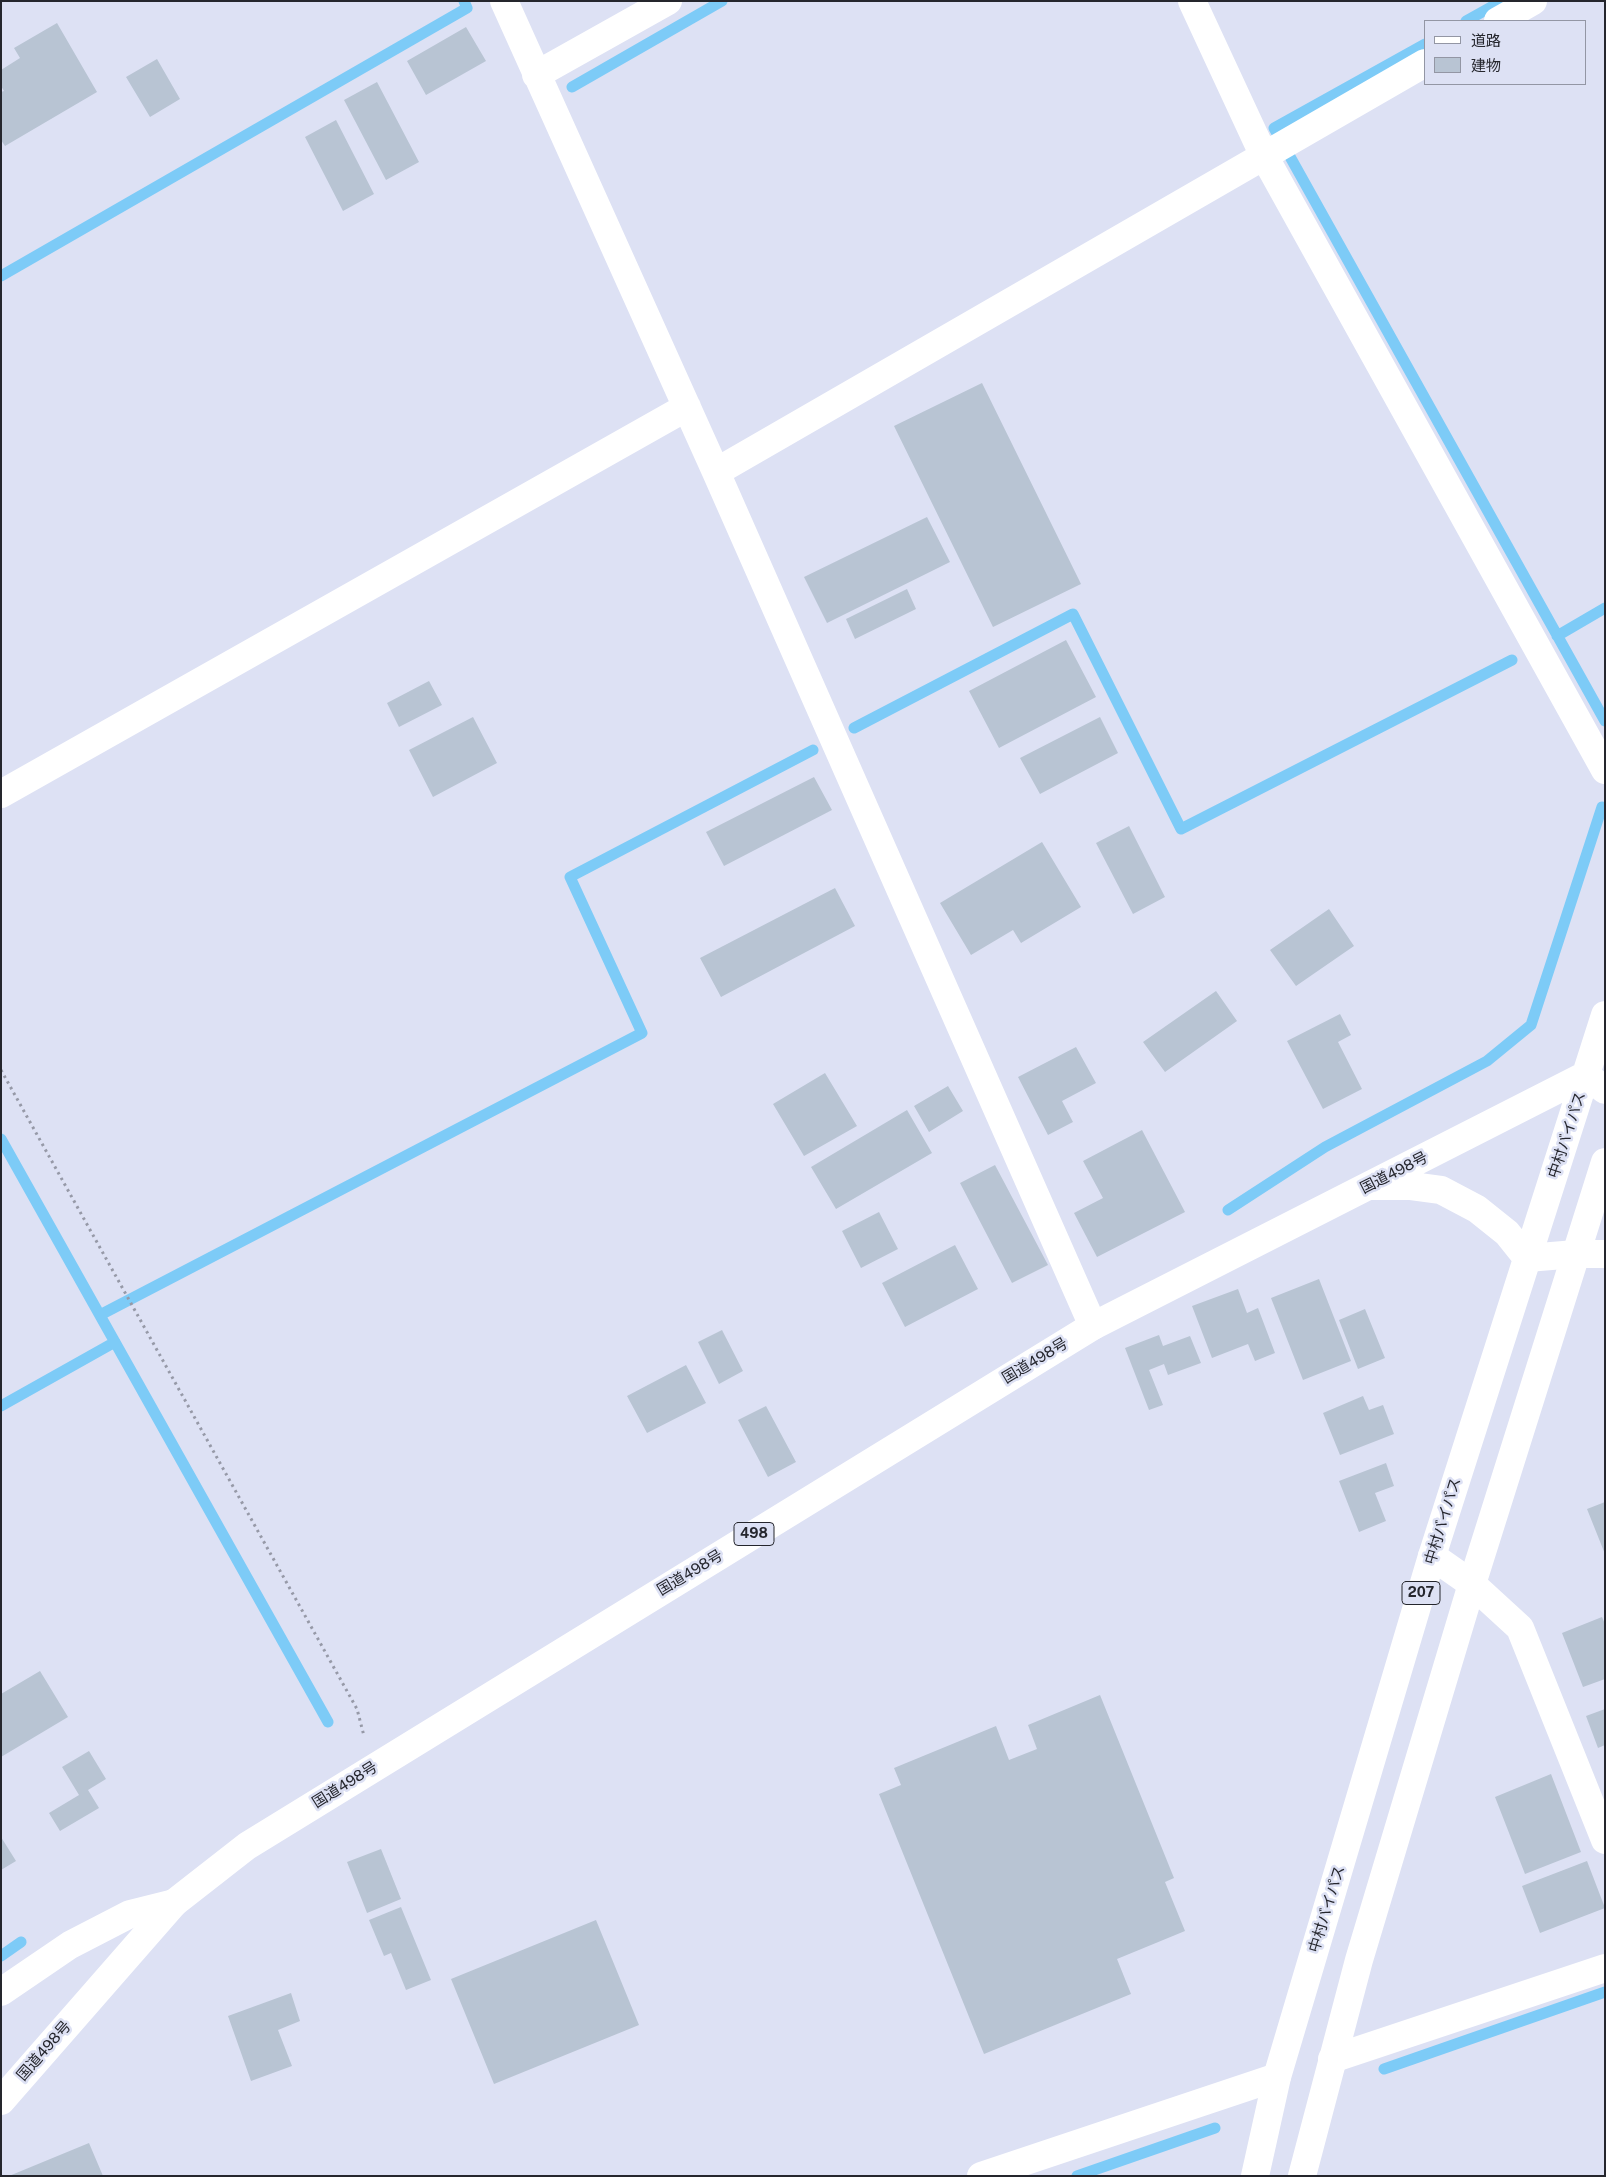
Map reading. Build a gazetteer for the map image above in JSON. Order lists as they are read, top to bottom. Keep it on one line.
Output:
{"streets":{"main road":["中村バイパス","国道498号","498","207"]},"crossings":[["中村バイパス","国道498号"]],"legend":["道路","建物"]}
